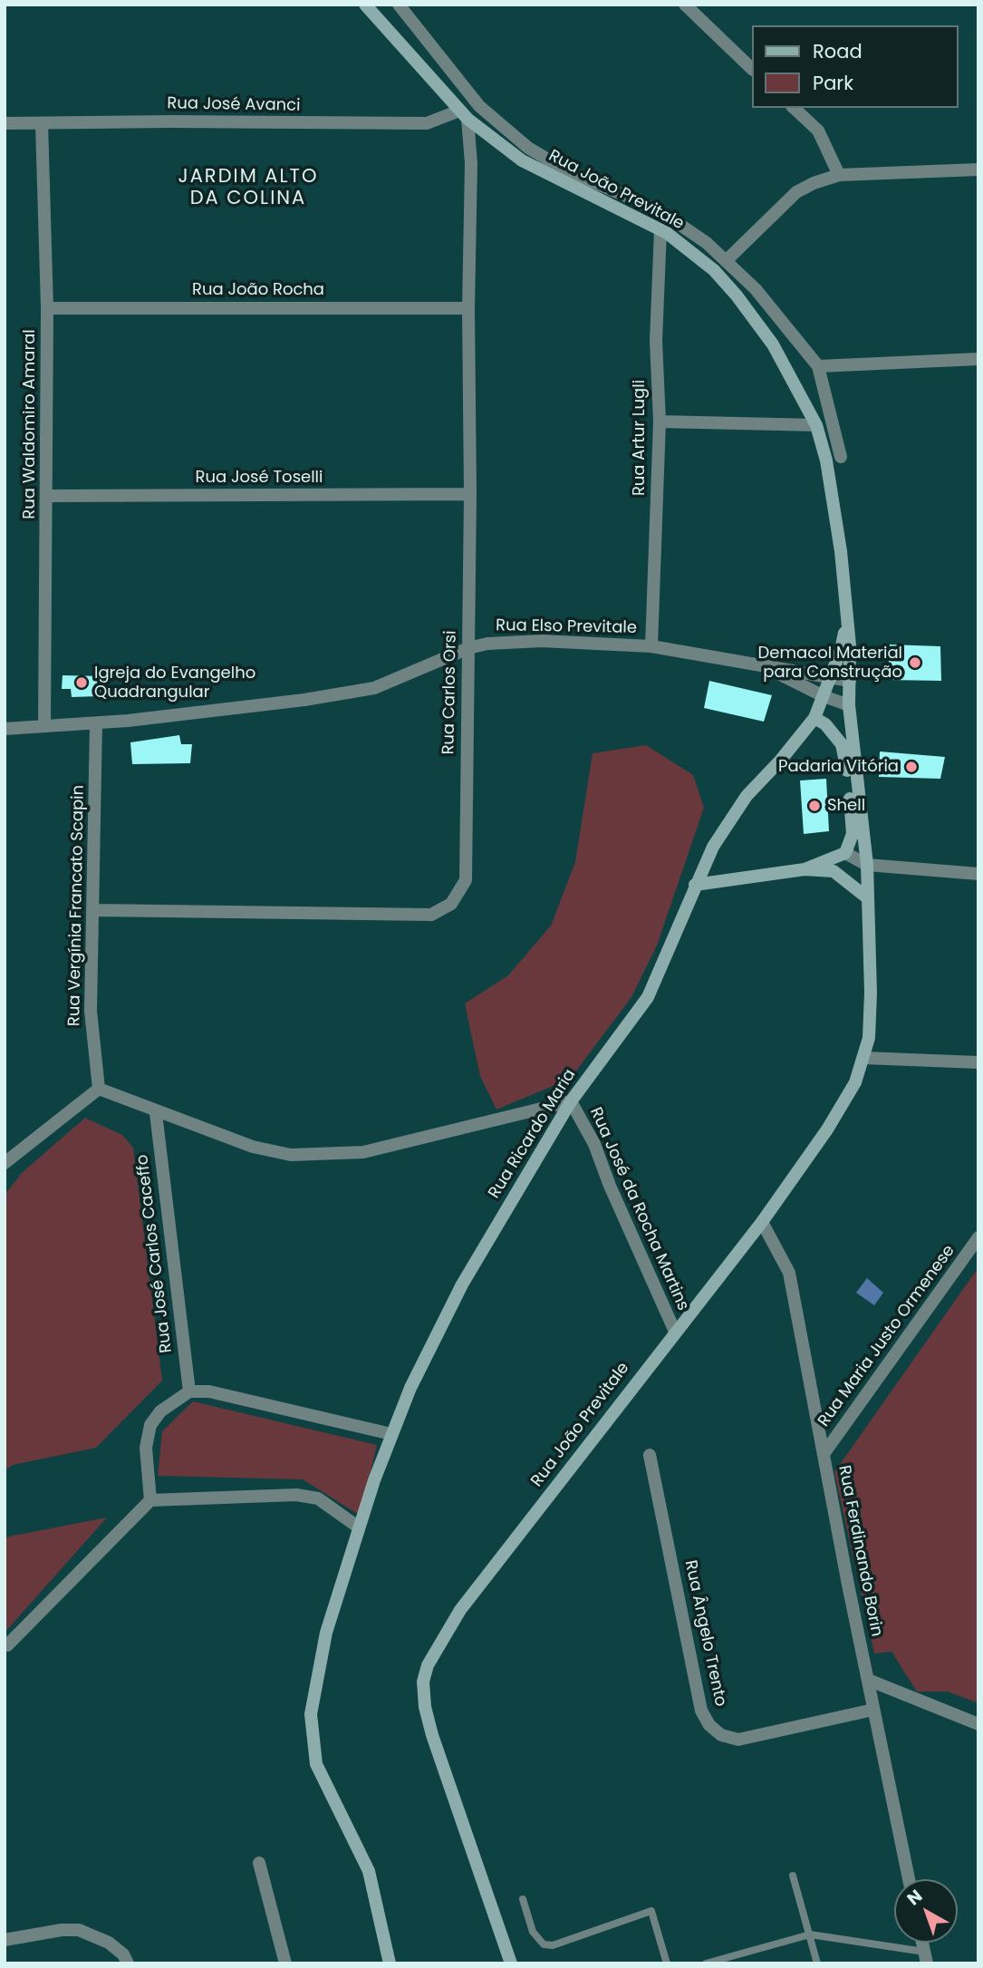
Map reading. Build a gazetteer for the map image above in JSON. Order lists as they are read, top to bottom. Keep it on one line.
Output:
{"streets":{"main road":["Rua João Previtale","Rua Ricardo Maria"],"street":["Rua José Avanci","Rua João Rocha","Rua Waldomiro Amaral","Rua Artur Lugli","Rua José Toselli","Rua Elso Previtale","Rua Carlos Orsi","Rua Vergínia Francato Scapin","Rua José da Rocha Martins","Rua José Carlos Caceffo","Rua Maria Justo Ormenese","Rua Ferdinando Borin","Rua Ângelo Trento"]},"crossings":[["Rua José Avanci","Rua João Previtale"],["Rua José Avanci","Rua Waldomiro Amaral"],["Rua José Avanci","Rua Carlos Orsi"],["Rua João Previtale","Rua Artur Lugli"],["Rua João Previtale","Rua Elso Previtale"],["Rua João Previtale","Rua Carlos Orsi"],["Rua João Previtale","Rua Ricardo Maria"],["Rua João Previtale","Rua José da Rocha Martins"],["Rua João Previtale","Rua Ferdinando Borin"],["Rua João Rocha","Rua Waldomiro Amaral"],["Rua João Rocha","Rua Carlos Orsi"],["Rua Waldomiro Amaral","Rua José Toselli"],["Rua Waldomiro Amaral","Rua Elso Previtale"],["Rua Artur Lugli","Rua Elso Previtale"],["Rua José Toselli","Rua Carlos Orsi"],["Rua Elso Previtale","Rua Carlos Orsi"],["Rua Elso Previtale","Rua Vergínia Francato Scapin"],["Rua Carlos Orsi","Rua Vergínia Francato Scapin"],["Rua Ricardo Maria","Rua José da Rocha Martins"],["Rua Maria Justo Ormenese","Rua Ferdinando Borin"],["Rua Ferdinando Borin","Rua Ângelo Trento"]],"districts":["JARDIM ALTO DA COLINA"],"places":["Demacol Material para Construção","Igreja do Evangelho Quadrangular","Padaria Vitória","Shell"],"legend":["Road","Park"],"north":"top left"}
